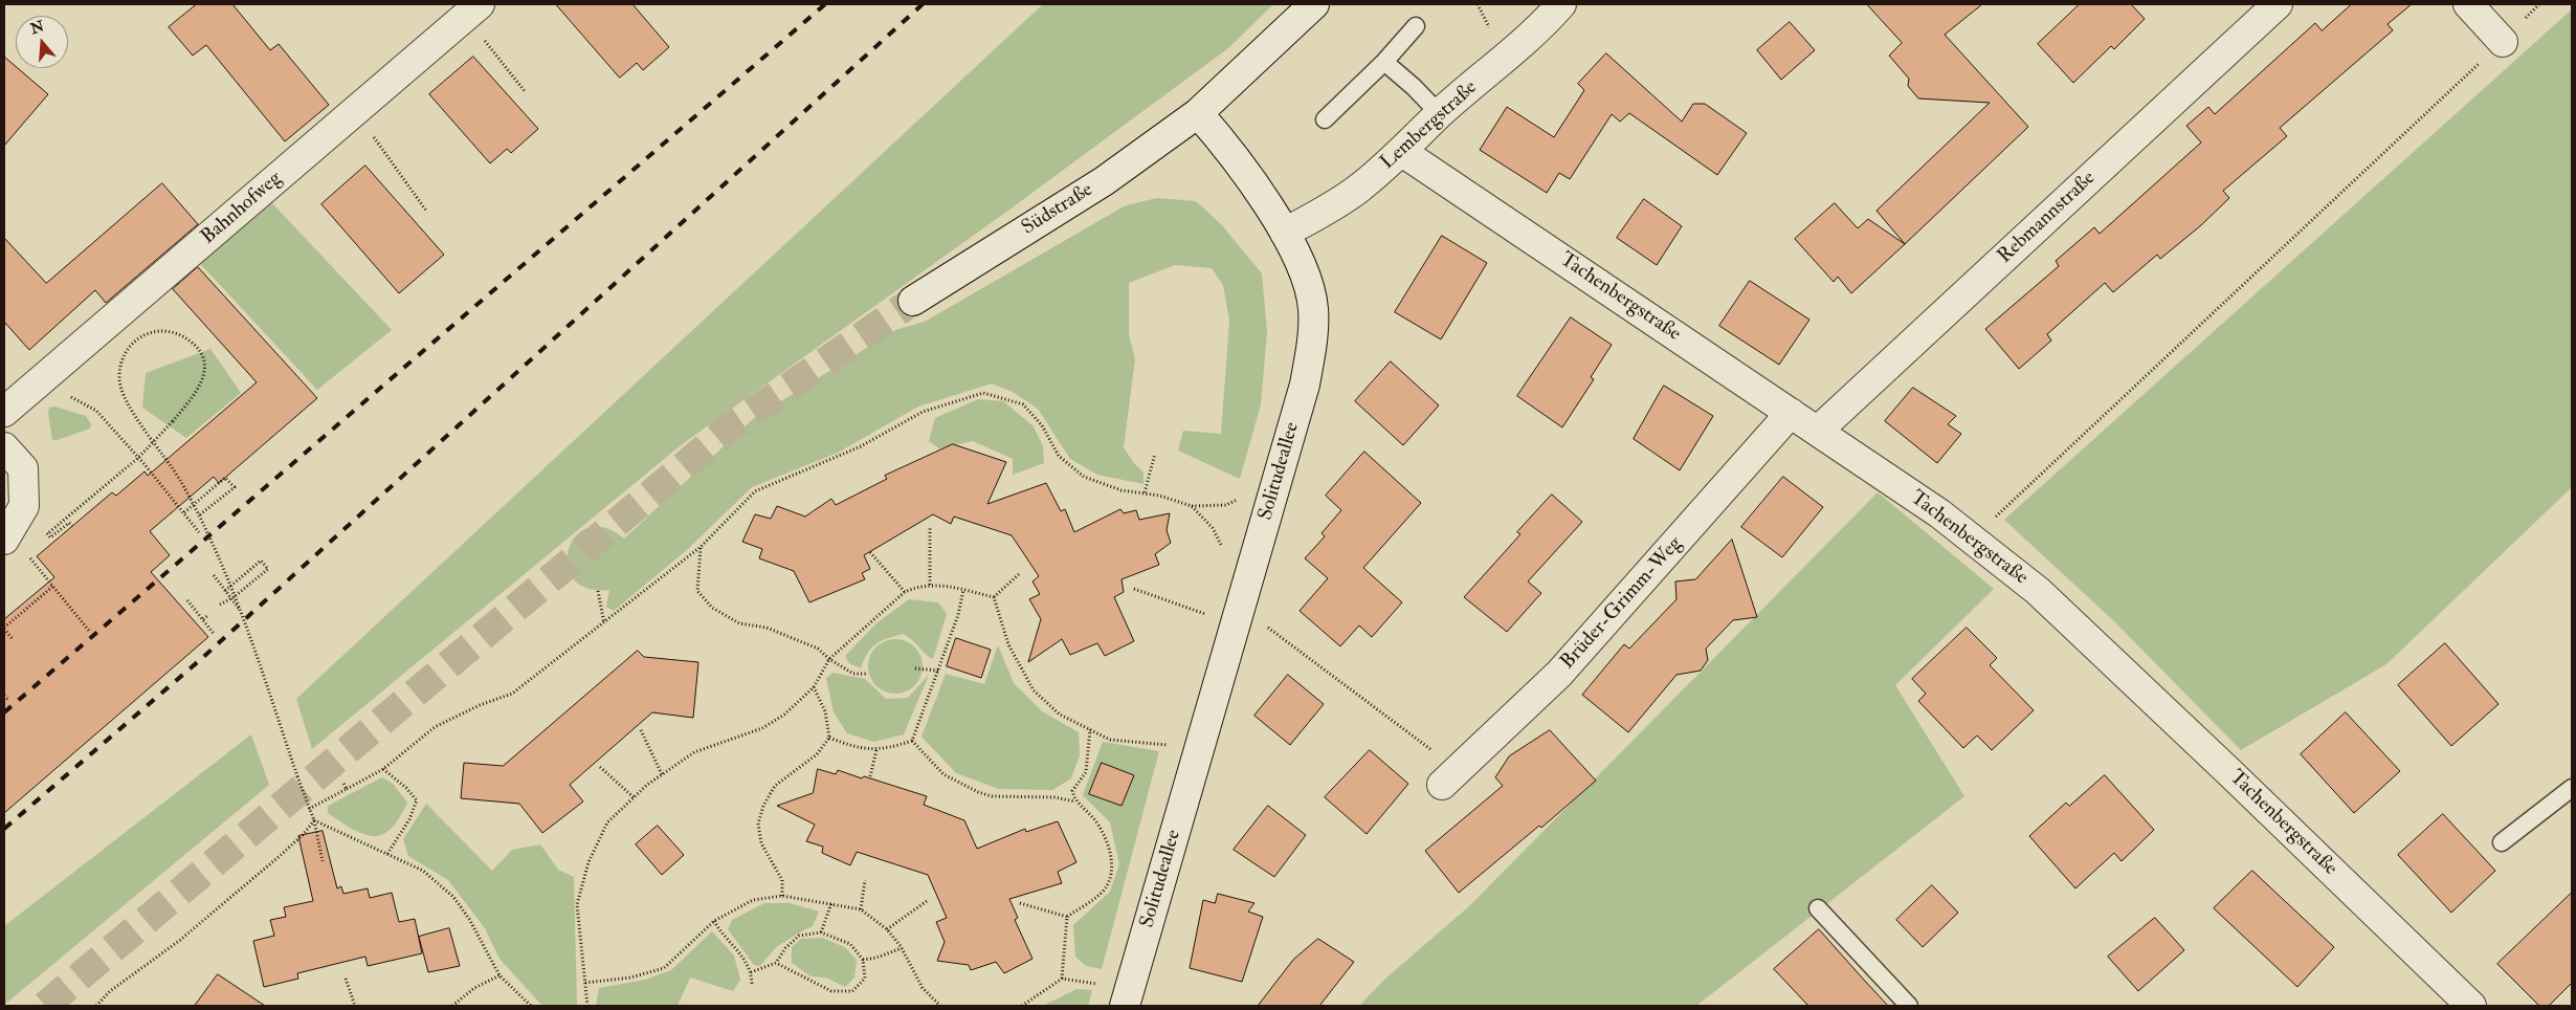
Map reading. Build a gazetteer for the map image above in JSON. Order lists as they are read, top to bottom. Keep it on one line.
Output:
{"streets":{"street":["Lembergstraße","Bahnhofweg","Südstraße","Rebmannstraße","Tachenbergstraße","Solitudeallee","Brüder-Grimm-Weg"]},"crossings":[["Lembergstraße","Tachenbergstraße"],["Lembergstraße","Solitudeallee"],["Südstraße","Solitudeallee"],["Rebmannstraße","Tachenbergstraße"],["Tachenbergstraße","Brüder-Grimm-Weg"]],"north":"top"}
